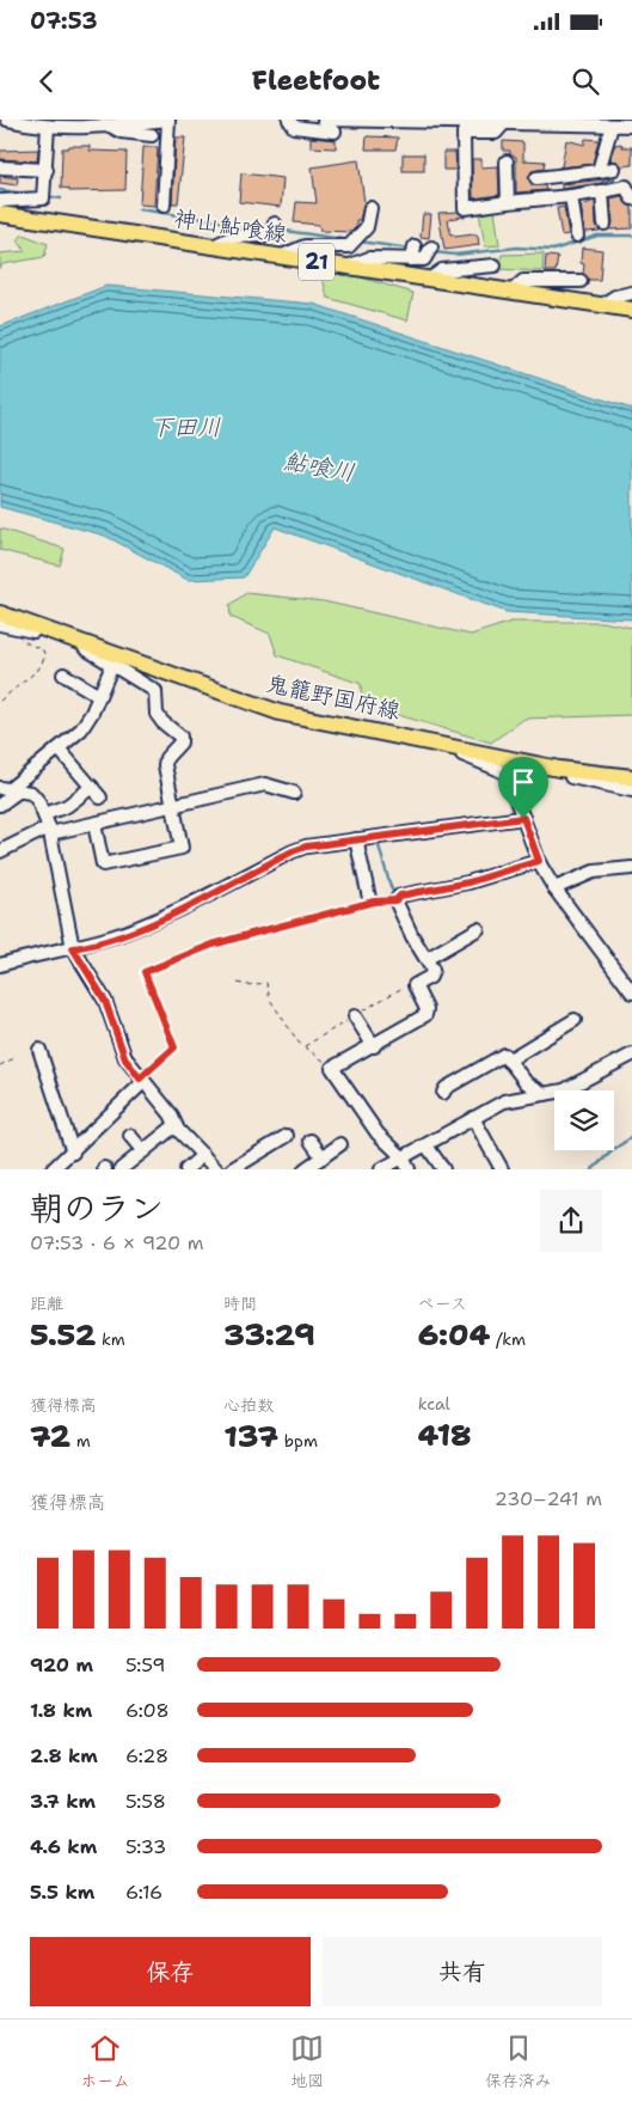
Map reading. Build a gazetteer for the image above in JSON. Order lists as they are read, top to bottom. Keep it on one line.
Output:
{"streets":{"main road":["神山鮎喰線","21","鬼籠野国府線"]},"water":["下田川","鮎喰川"],"page":{"status":"07:53","header":"Fleetfoot","heading":["朝のラン","07:53 · 6 × 920 m"],"stats":[["距離","5.52 km"],["時間","33:29"],["ペース","6:04 /km"],["獲得標高","72 m"],["心拍数","137 bpm"],["kcal","418"]],"chart":["獲得標高","230–241 m"],"list":[{"name":"920 m","note":"5:59"},{"name":"1.8 km","note":"6:08"},{"name":"2.8 km","note":"6:28"},{"name":"3.7 km","note":"5:58"},{"name":"4.6 km","note":"5:33"},{"name":"5.5 km","note":"6:16"}],"buttons":["保存","共有"],"tabs":["ホーム","地図","保存済み"]}}
